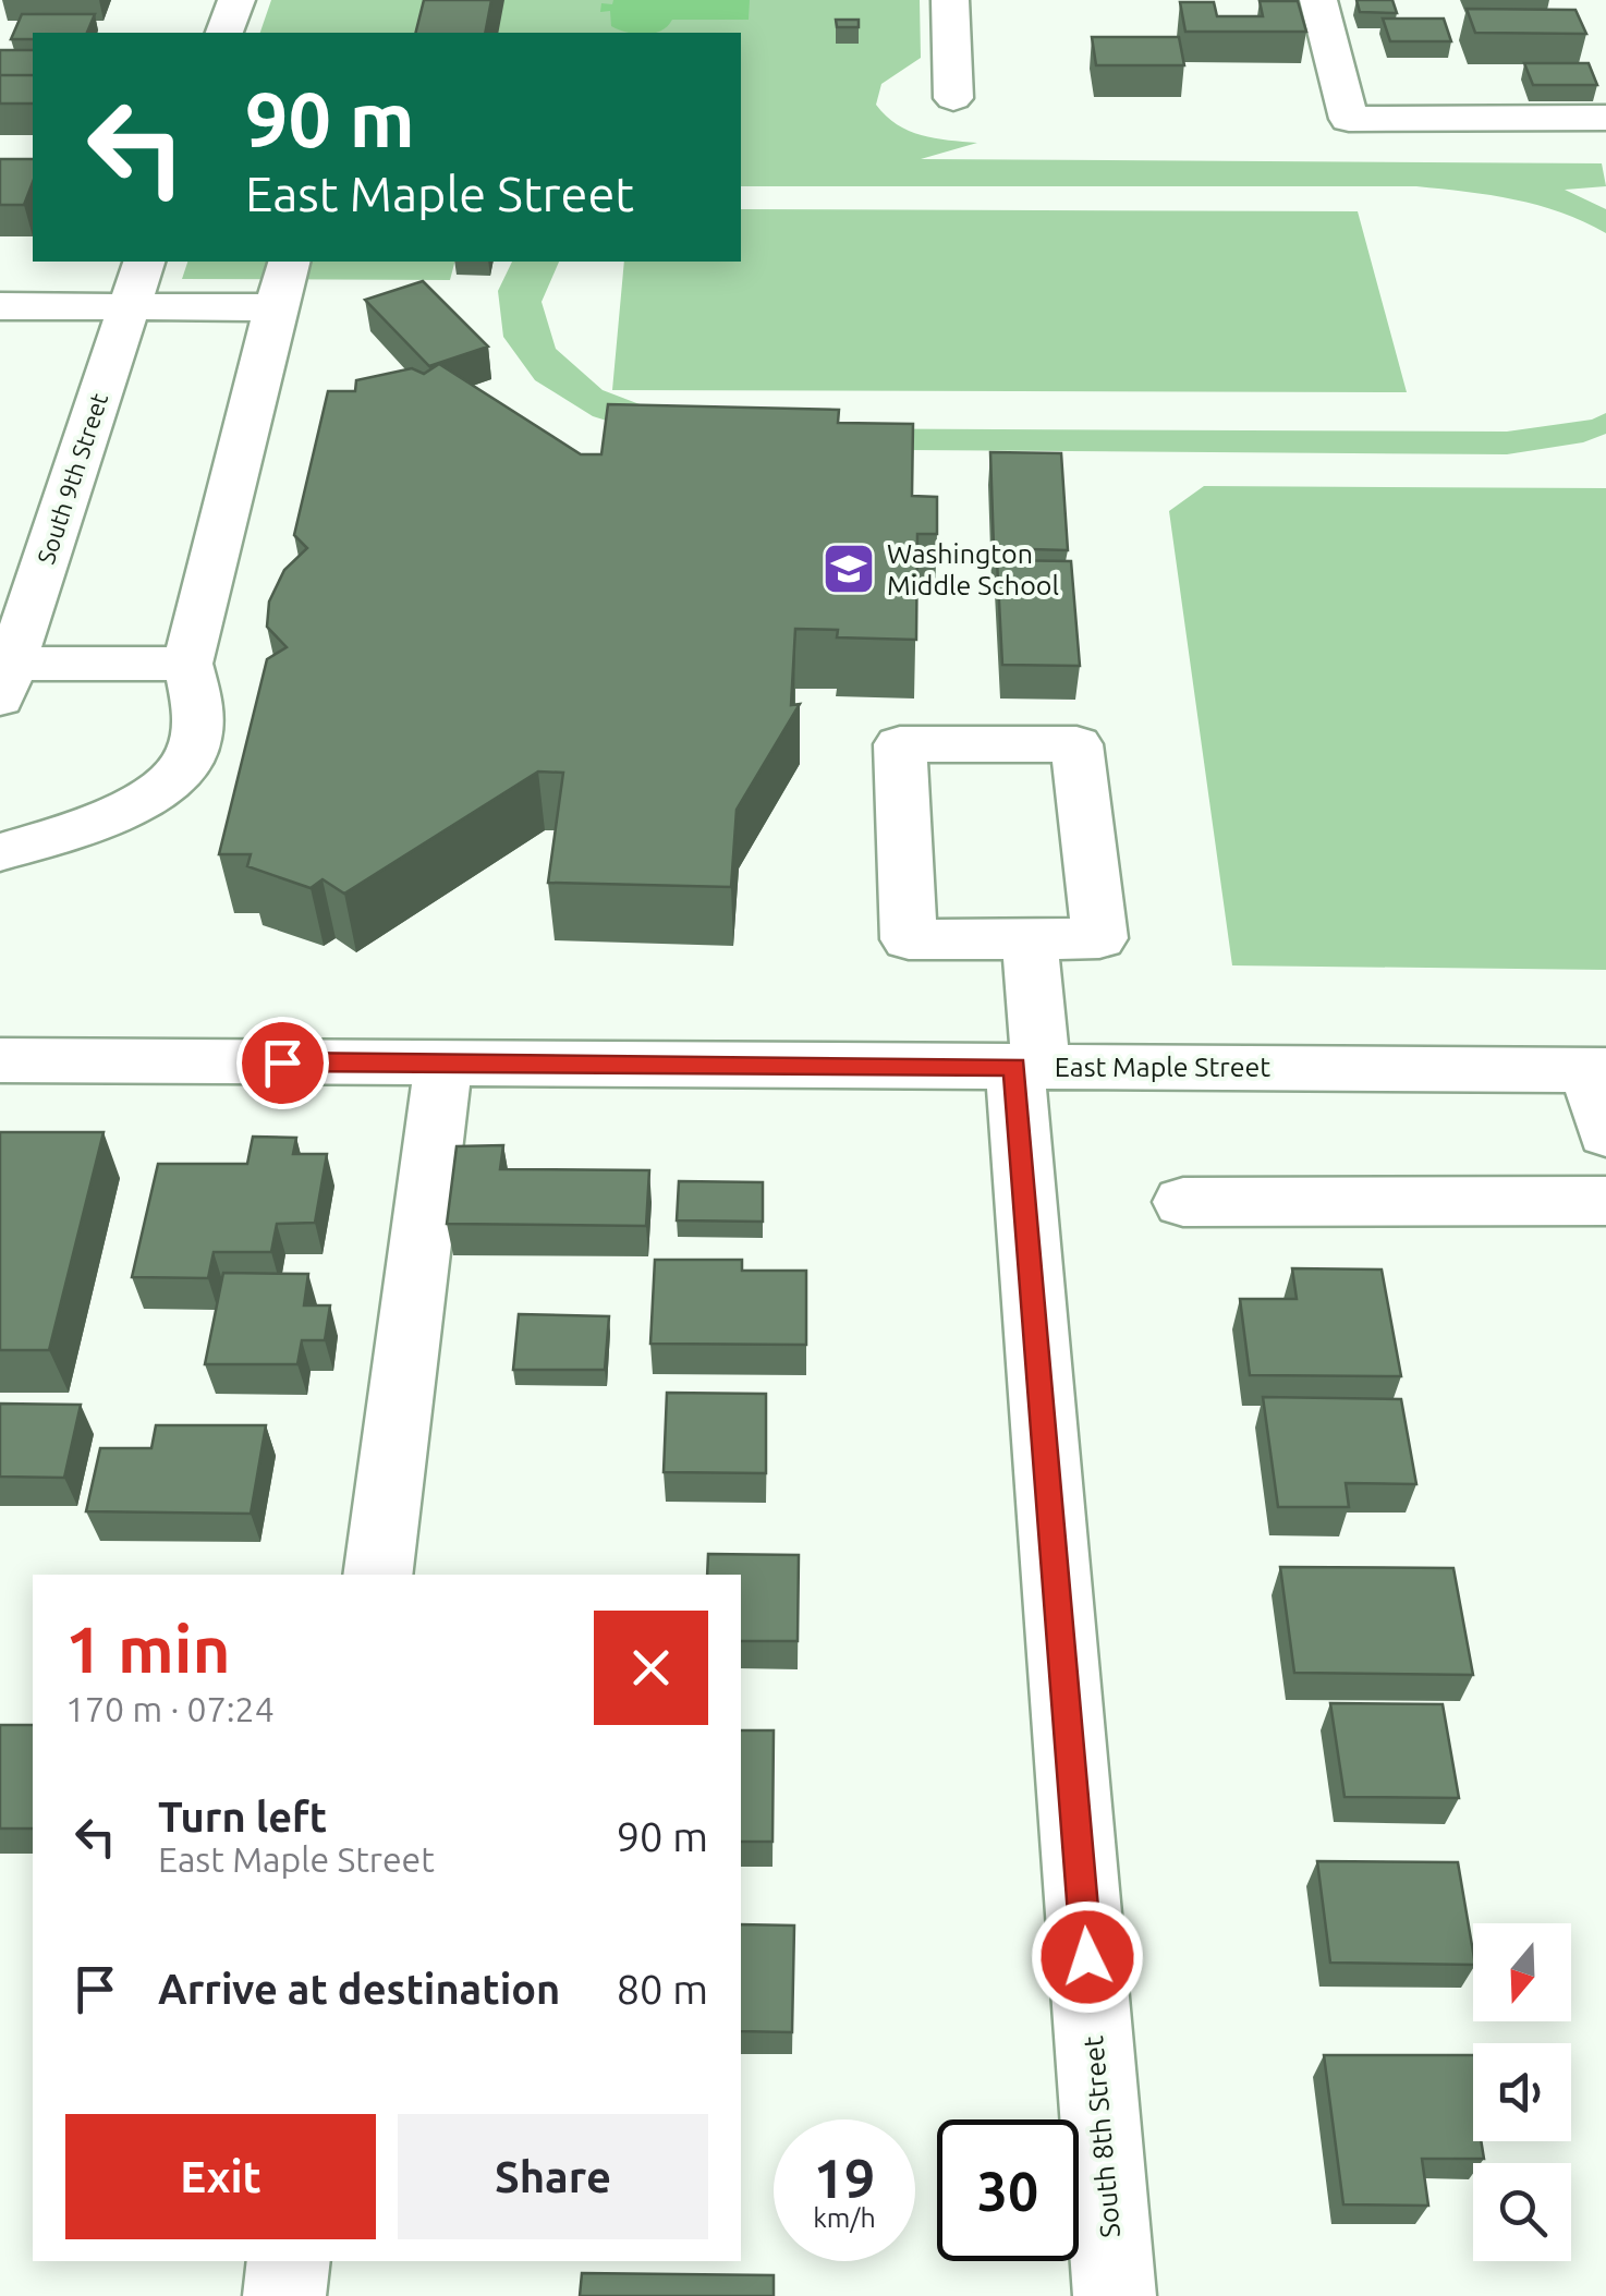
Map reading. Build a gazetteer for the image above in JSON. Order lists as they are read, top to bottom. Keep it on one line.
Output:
{"streets":{"street":["South 9th Street","East Maple Street","South 8th Street"]},"crossings":[["East Maple Street","South 8th Street"]],"places":{"school or university":["Washington Middle School"]},"north":"bottom","page":{"turn":["90 m","East Maple Street"],"heading":["1 min","170 m · 07:24"],"list":[{"name":"Turn left","note":"East Maple Street","value":"90 m"},{"name":"Arrive at destination","value":"80 m"}],"buttons":["Exit","Share"],"speed":"19 km/h","limit":"30"}}
